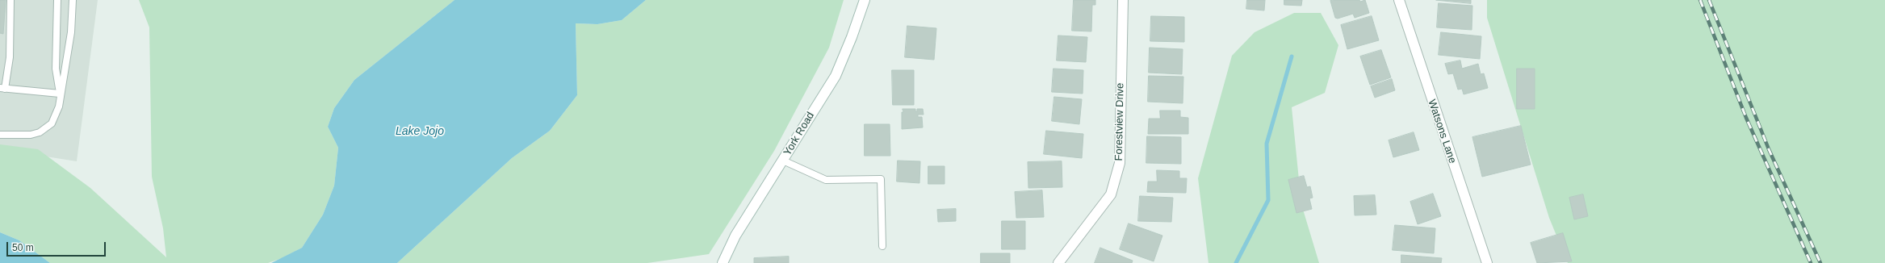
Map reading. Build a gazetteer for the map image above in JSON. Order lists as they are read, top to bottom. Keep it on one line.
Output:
{"streets":{"street":["Forestview Drive","Watsons Lane","York Road"]},"water":["Lake Jojo"],"scale_bar":"50 m"}
